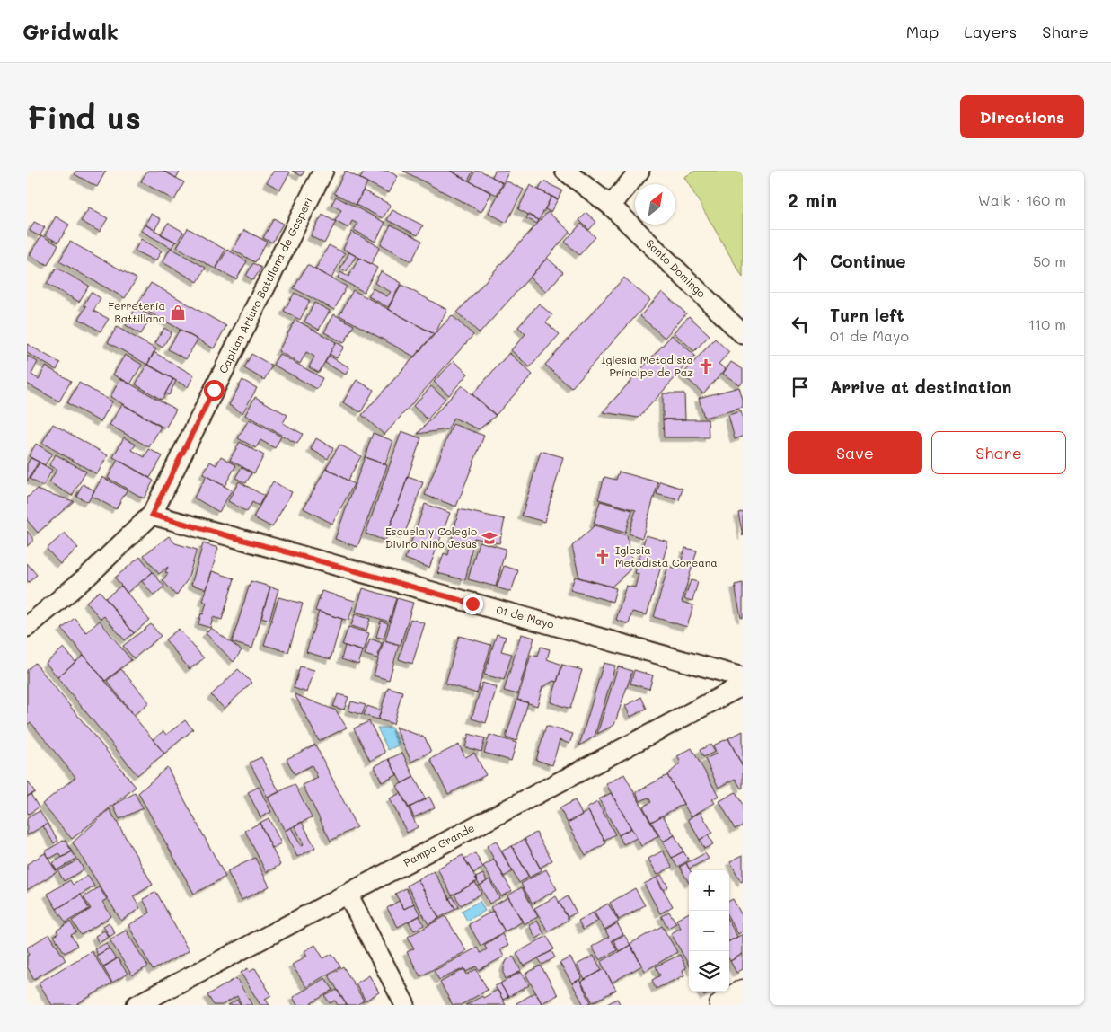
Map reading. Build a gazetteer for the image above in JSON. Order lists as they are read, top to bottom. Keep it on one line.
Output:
{"streets":{"street":["Santo Domingo","Capitán Arturo Battilana de Gasperi","01 de Mayo","Pampa Grande"]},"crossings":[["Capitán Arturo Battilana de Gasperi","01 de Mayo"]],"places":{"shop":["Ferretería Battillana"],"church":["Iglesia Metodista Príncipe de Paz","Iglesia Metodista Coreana"],"school or university":["Escuela y Colegio Divino Niño Jesús"]},"north":"top right","page":{"header":"Gridwalk","nav":["Map","Layers","Share"],"buttons":["Directions",["Save","Share"]],"title":"Find us","heading":["2 min","Walk · 160 m"],"list":[["Continue","50 m"],["Turn left","01 de Mayo","110 m"],"Arrive at destination"],"map_buttons":["+","−"]}}
